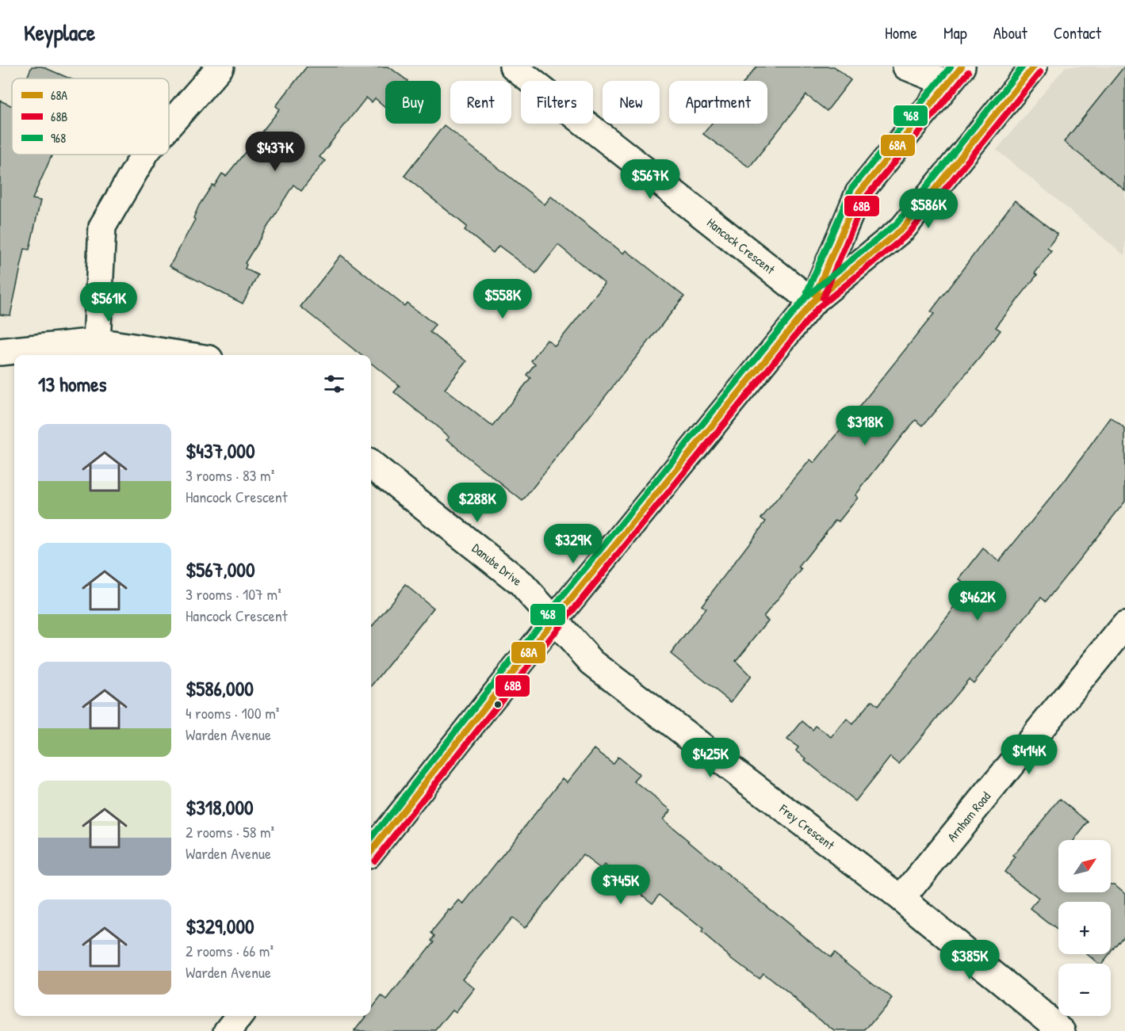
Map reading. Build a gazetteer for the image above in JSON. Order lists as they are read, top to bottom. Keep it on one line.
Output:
{"streets":{"street":["Hancock Crescent","Danube Drive","Arnham Road","Frey Crescent"]},"crossings":[["Danube Drive","Frey Crescent"],["Arnham Road","Frey Crescent"]],"lines":["transit line 68A","transit line 968","transit line 68B"],"legend":["68A","68B","968"],"north":"top right","page":{"header":"Keyplace","nav":["Home","Map","About","Contact"],"chip":["Buy","Rent","Filters","New","Apartment"],"price":["$437K","$567K","$586K","$558K","$561K","$318K","$288K","$329K","$462K","$414K","$425K","$745K","$385K"],"heading":"13 homes","list":[{"name":"$437,000","note":"3 rooms · 83 m² · Hancock Crescent"},{"name":"$567,000","note":"3 rooms · 107 m² · Hancock Crescent"},{"name":"$586,000","note":"4 rooms · 100 m² · Warden Avenue"},{"name":"$318,000","note":"2 rooms · 58 m² · Warden Avenue"},{"name":"$329,000","note":"2 rooms · 66 m² · Warden Avenue"}],"map_buttons":["+","−"]}}
